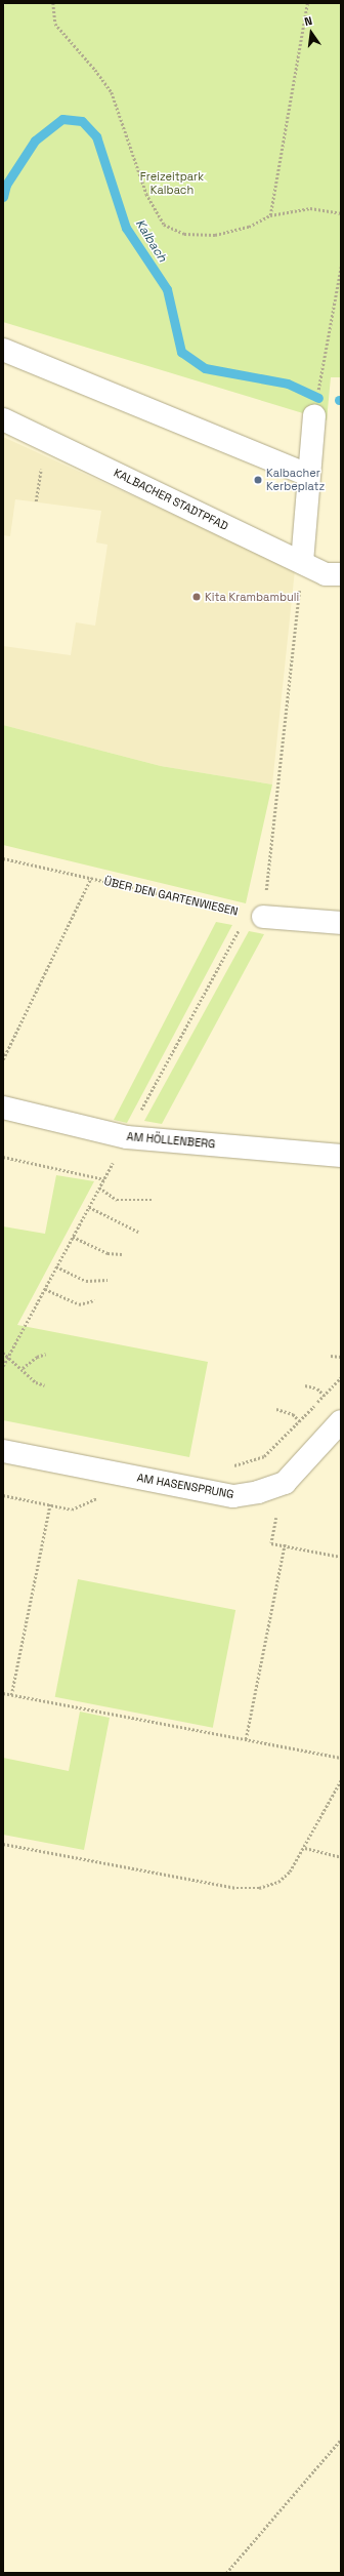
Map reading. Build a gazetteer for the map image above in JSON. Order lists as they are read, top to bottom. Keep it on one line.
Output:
{"streets":{"street":["KALBACHER STADTPFAD","AM HÖLLENBERG","AM HASENSPRUNG"],"path":["ÜBER DEN GARTENWIESEN"]},"water":["Kalbach"],"parks":["Freizeitpark Kalbach"],"places":["Kalbacher Kerbeplatz","Kita Krambambuli"],"north":"top"}
